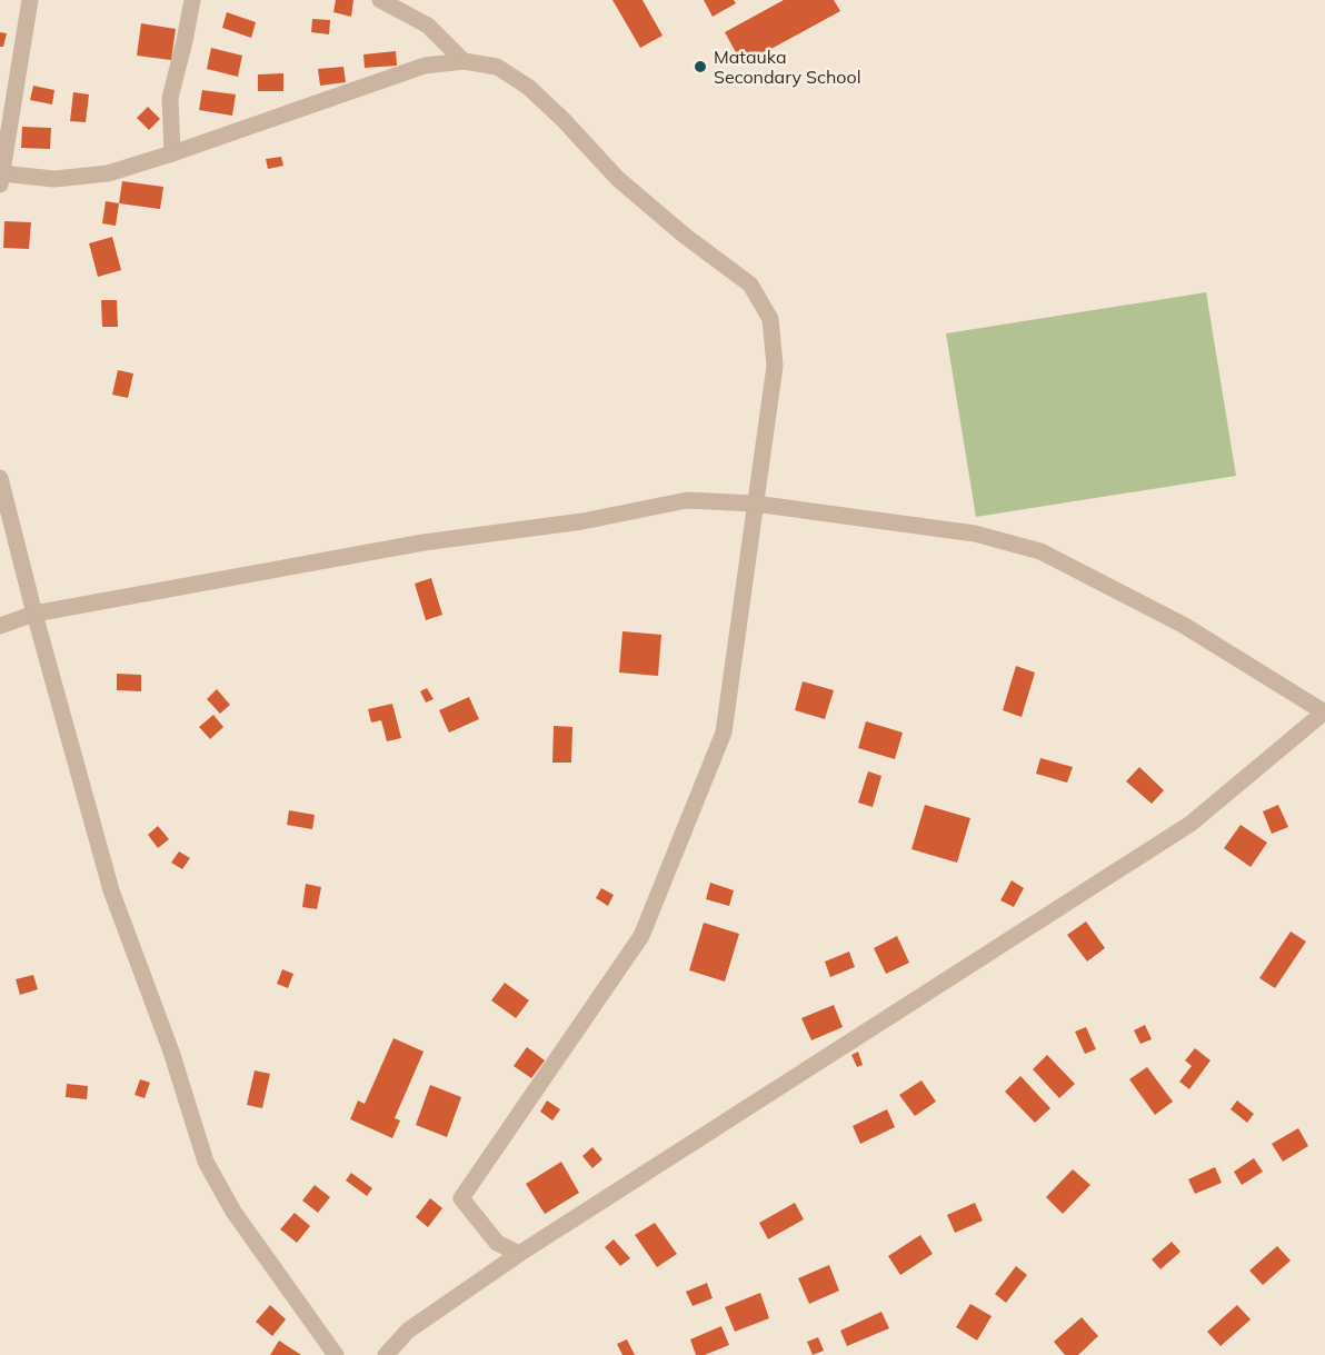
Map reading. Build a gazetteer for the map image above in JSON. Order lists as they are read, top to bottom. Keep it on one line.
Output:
{"places":["Matauka Secondary School"]}
